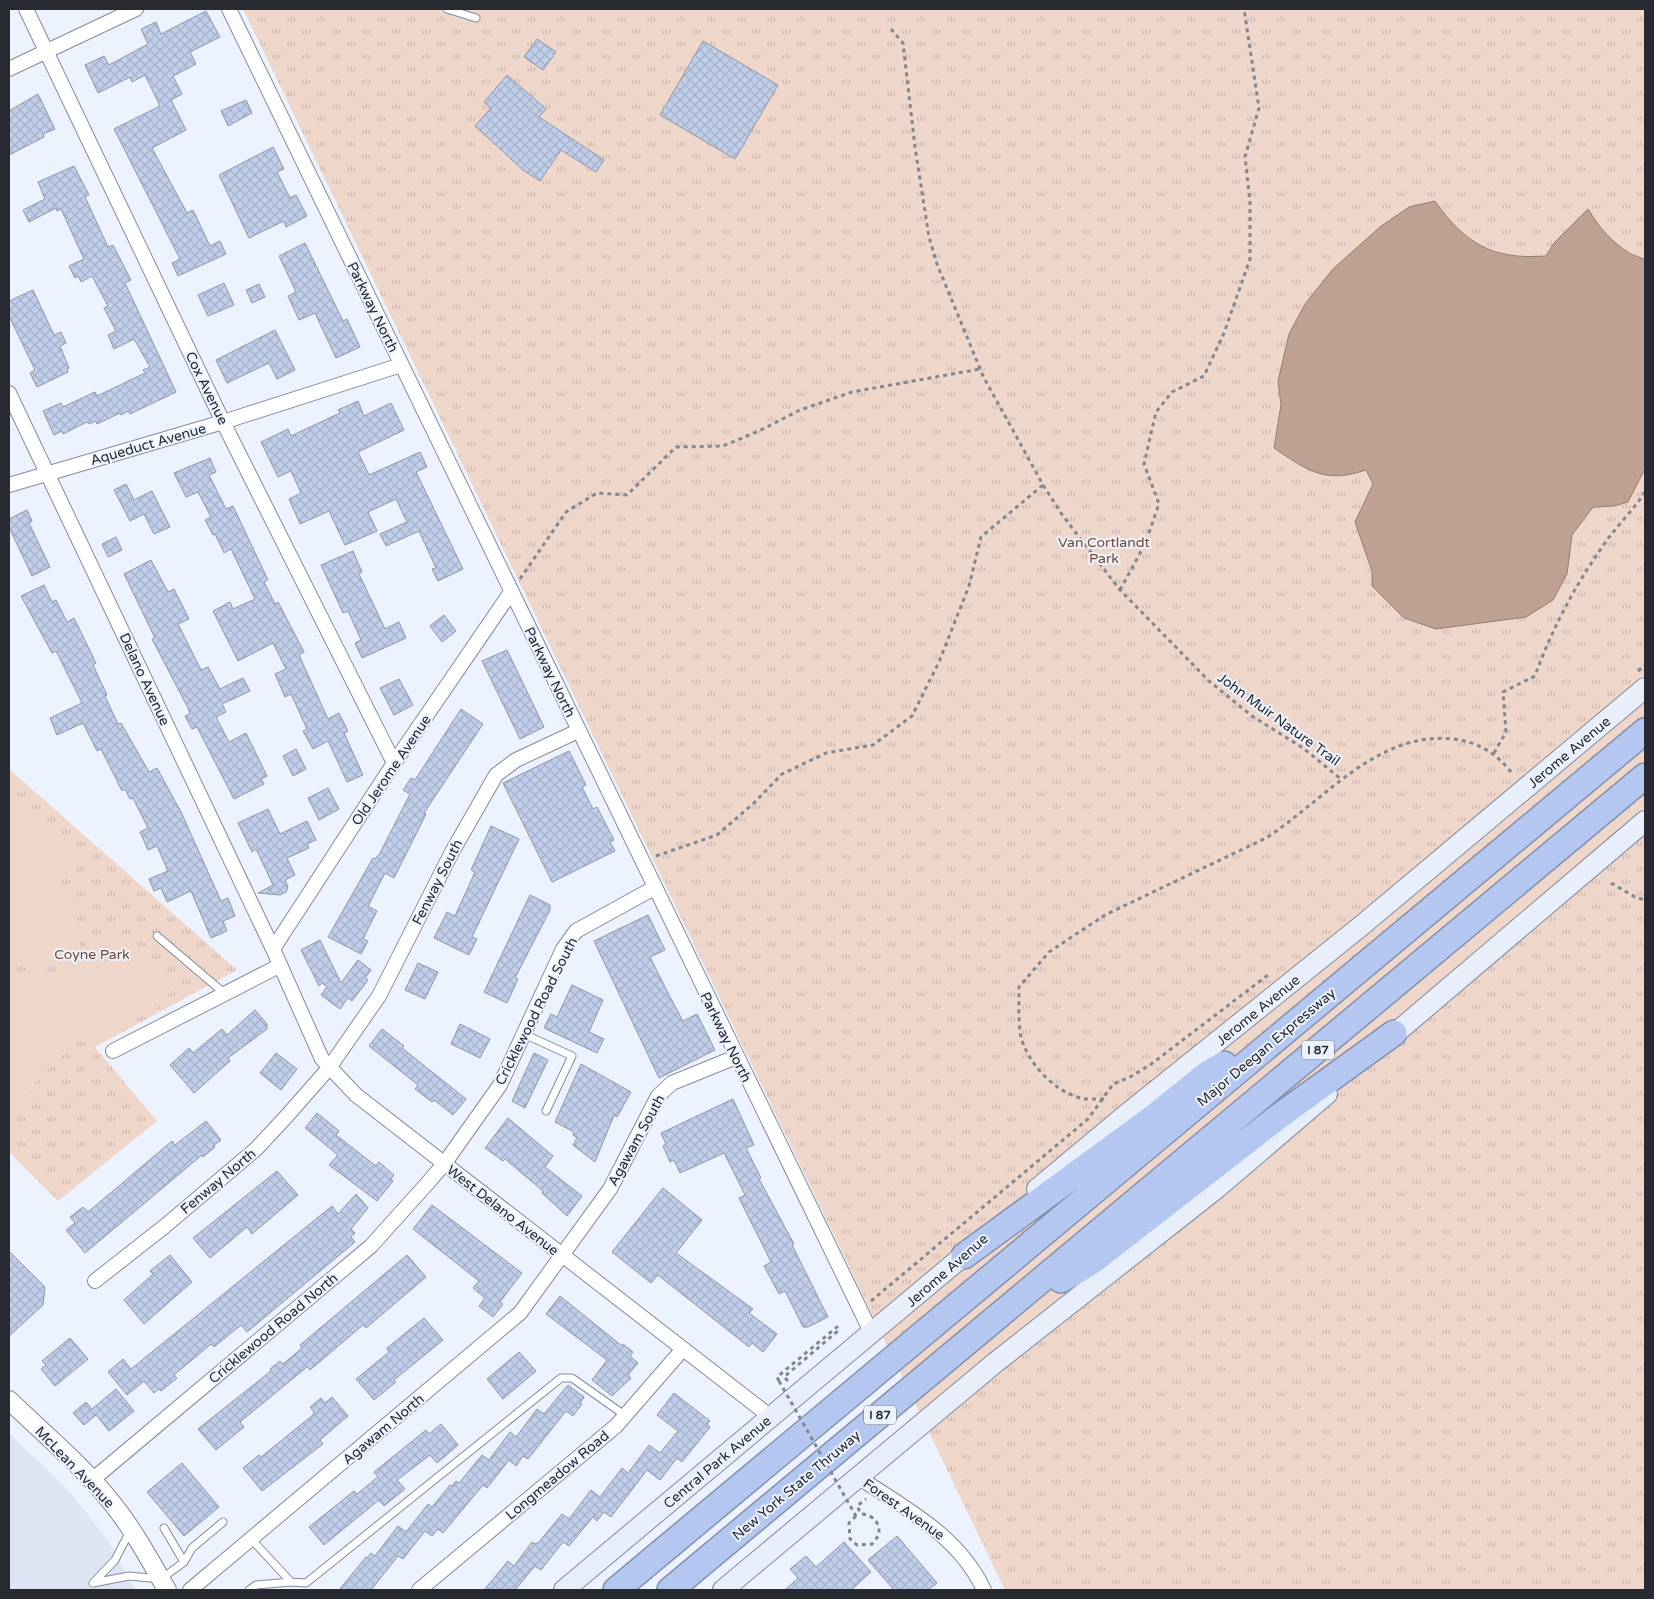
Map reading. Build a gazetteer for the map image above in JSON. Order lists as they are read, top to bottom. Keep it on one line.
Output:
{"streets":{"highway":["Major Deegan Expressway","I 87","New York State Thruway"],"main road":["Jerome Avenue","Central Park Avenue"],"street":["Parkway North","Cox Avenue","Aqueduct Avenue","Delano Avenue","Old Jerome Avenue","Fenway South","Cricklewood Road South","Agawam South","Fenway North","West Delano Avenue","Cricklewood Road North","Agawam North","McLean Avenue","Longmeadow Road","Forest Avenue"],"path":["John Muir Nature Trail"]},"crossings":[["Parkway North","Aqueduct Avenue"],["Parkway North","Jerome Avenue"],["Parkway North","Old Jerome Avenue"],["Parkway North","Fenway South"],["Parkway North","Cricklewood Road South"],["Parkway North","Agawam South"],["Parkway North","Central Park Avenue"],["Cox Avenue","Aqueduct Avenue"],["Cox Avenue","Old Jerome Avenue"],["Aqueduct Avenue","Delano Avenue"],["Delano Avenue","Old Jerome Avenue"],["Delano Avenue","West Delano Avenue"],["Jerome Avenue","Central Park Avenue"],["Fenway South","Fenway North"],["Fenway South","West Delano Avenue"],["Cricklewood Road South","West Delano Avenue"],["Cricklewood Road South","Cricklewood Road North"],["I 87","New York State Thruway"],["Agawam South","West Delano Avenue"],["Agawam South","Agawam North"],["Fenway North","West Delano Avenue"],["West Delano Avenue","Cricklewood Road North"],["West Delano Avenue","Agawam North"],["West Delano Avenue","Central Park Avenue"],["West Delano Avenue","Longmeadow Road"],["Cricklewood Road North","McLean Avenue"]],"parks":["Van Cortlandt Park","Coyne Park"]}
